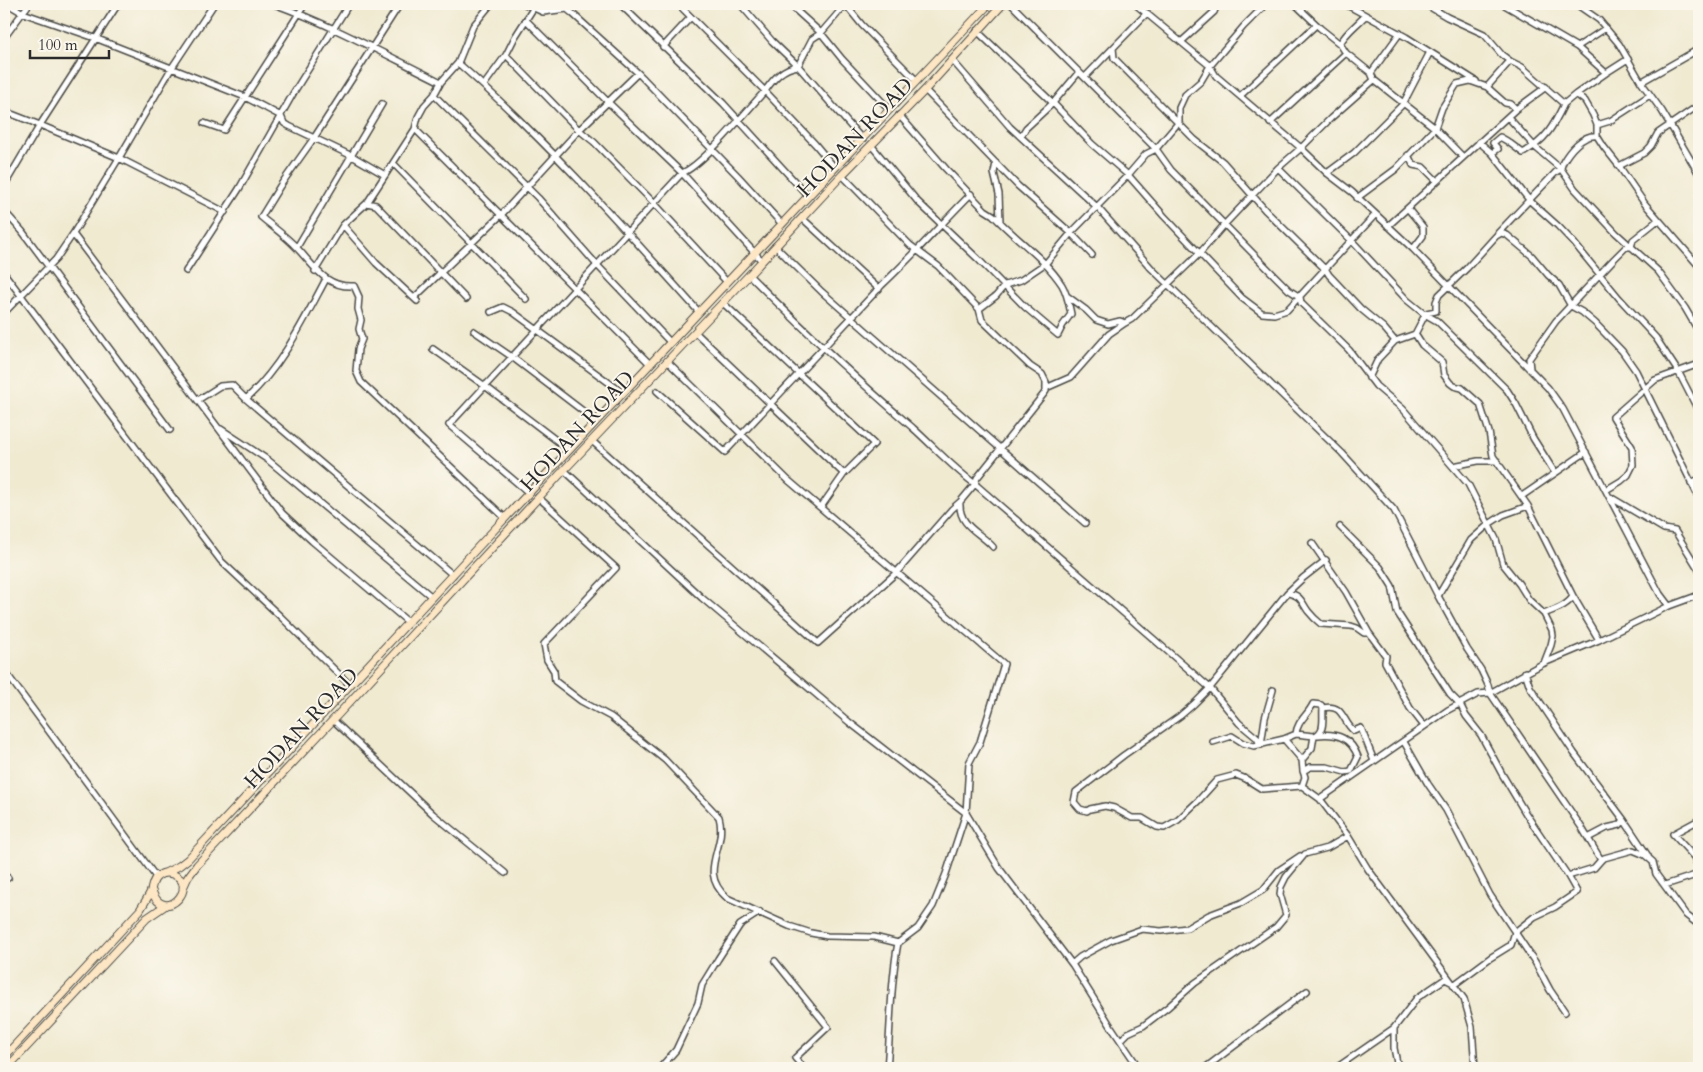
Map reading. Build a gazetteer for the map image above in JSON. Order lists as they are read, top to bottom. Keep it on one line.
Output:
{"streets":{"main road":["HODAN ROAD"]},"scale_bar":"100 m"}
